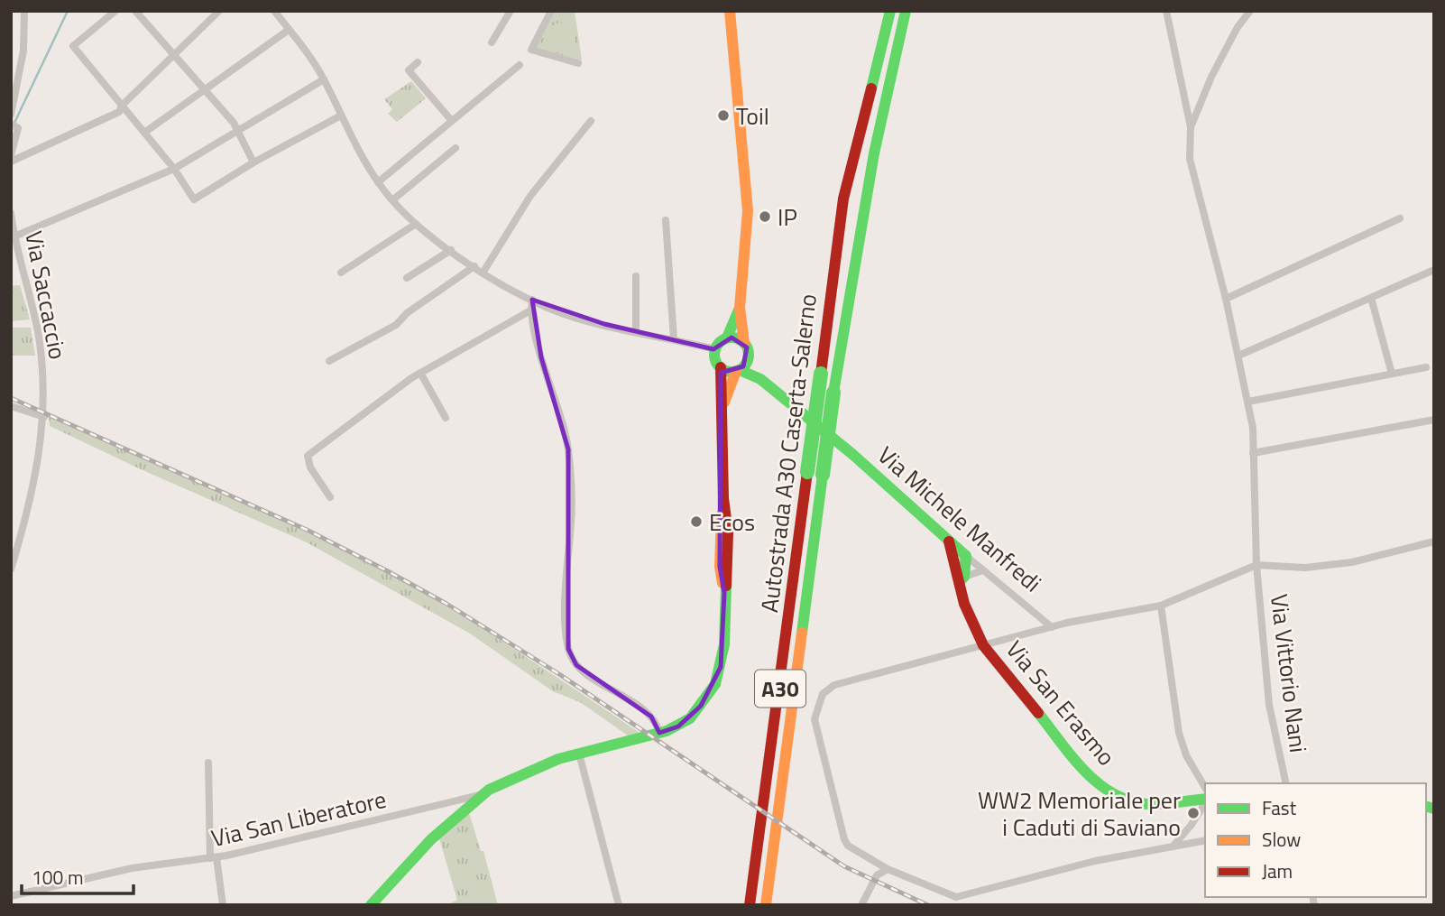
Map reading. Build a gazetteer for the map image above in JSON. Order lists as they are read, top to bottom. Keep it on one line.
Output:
{"streets":{"main road":["Autostrada A30 Caserta-Salerno","Via Michele Manfredi","A30","Via San Erasmo"],"street":["Via Saccaccio","Via Vittorio Nani","Via San Liberatore"]},"crossings":[["Via Michele Manfredi","Via San Erasmo"]],"places":["Toil","IP","Ecos","WW2 Memoriale per i Caduti di Saviano"],"legend":["Fast","Slow","Jam"],"scale_bar":"100 m"}
